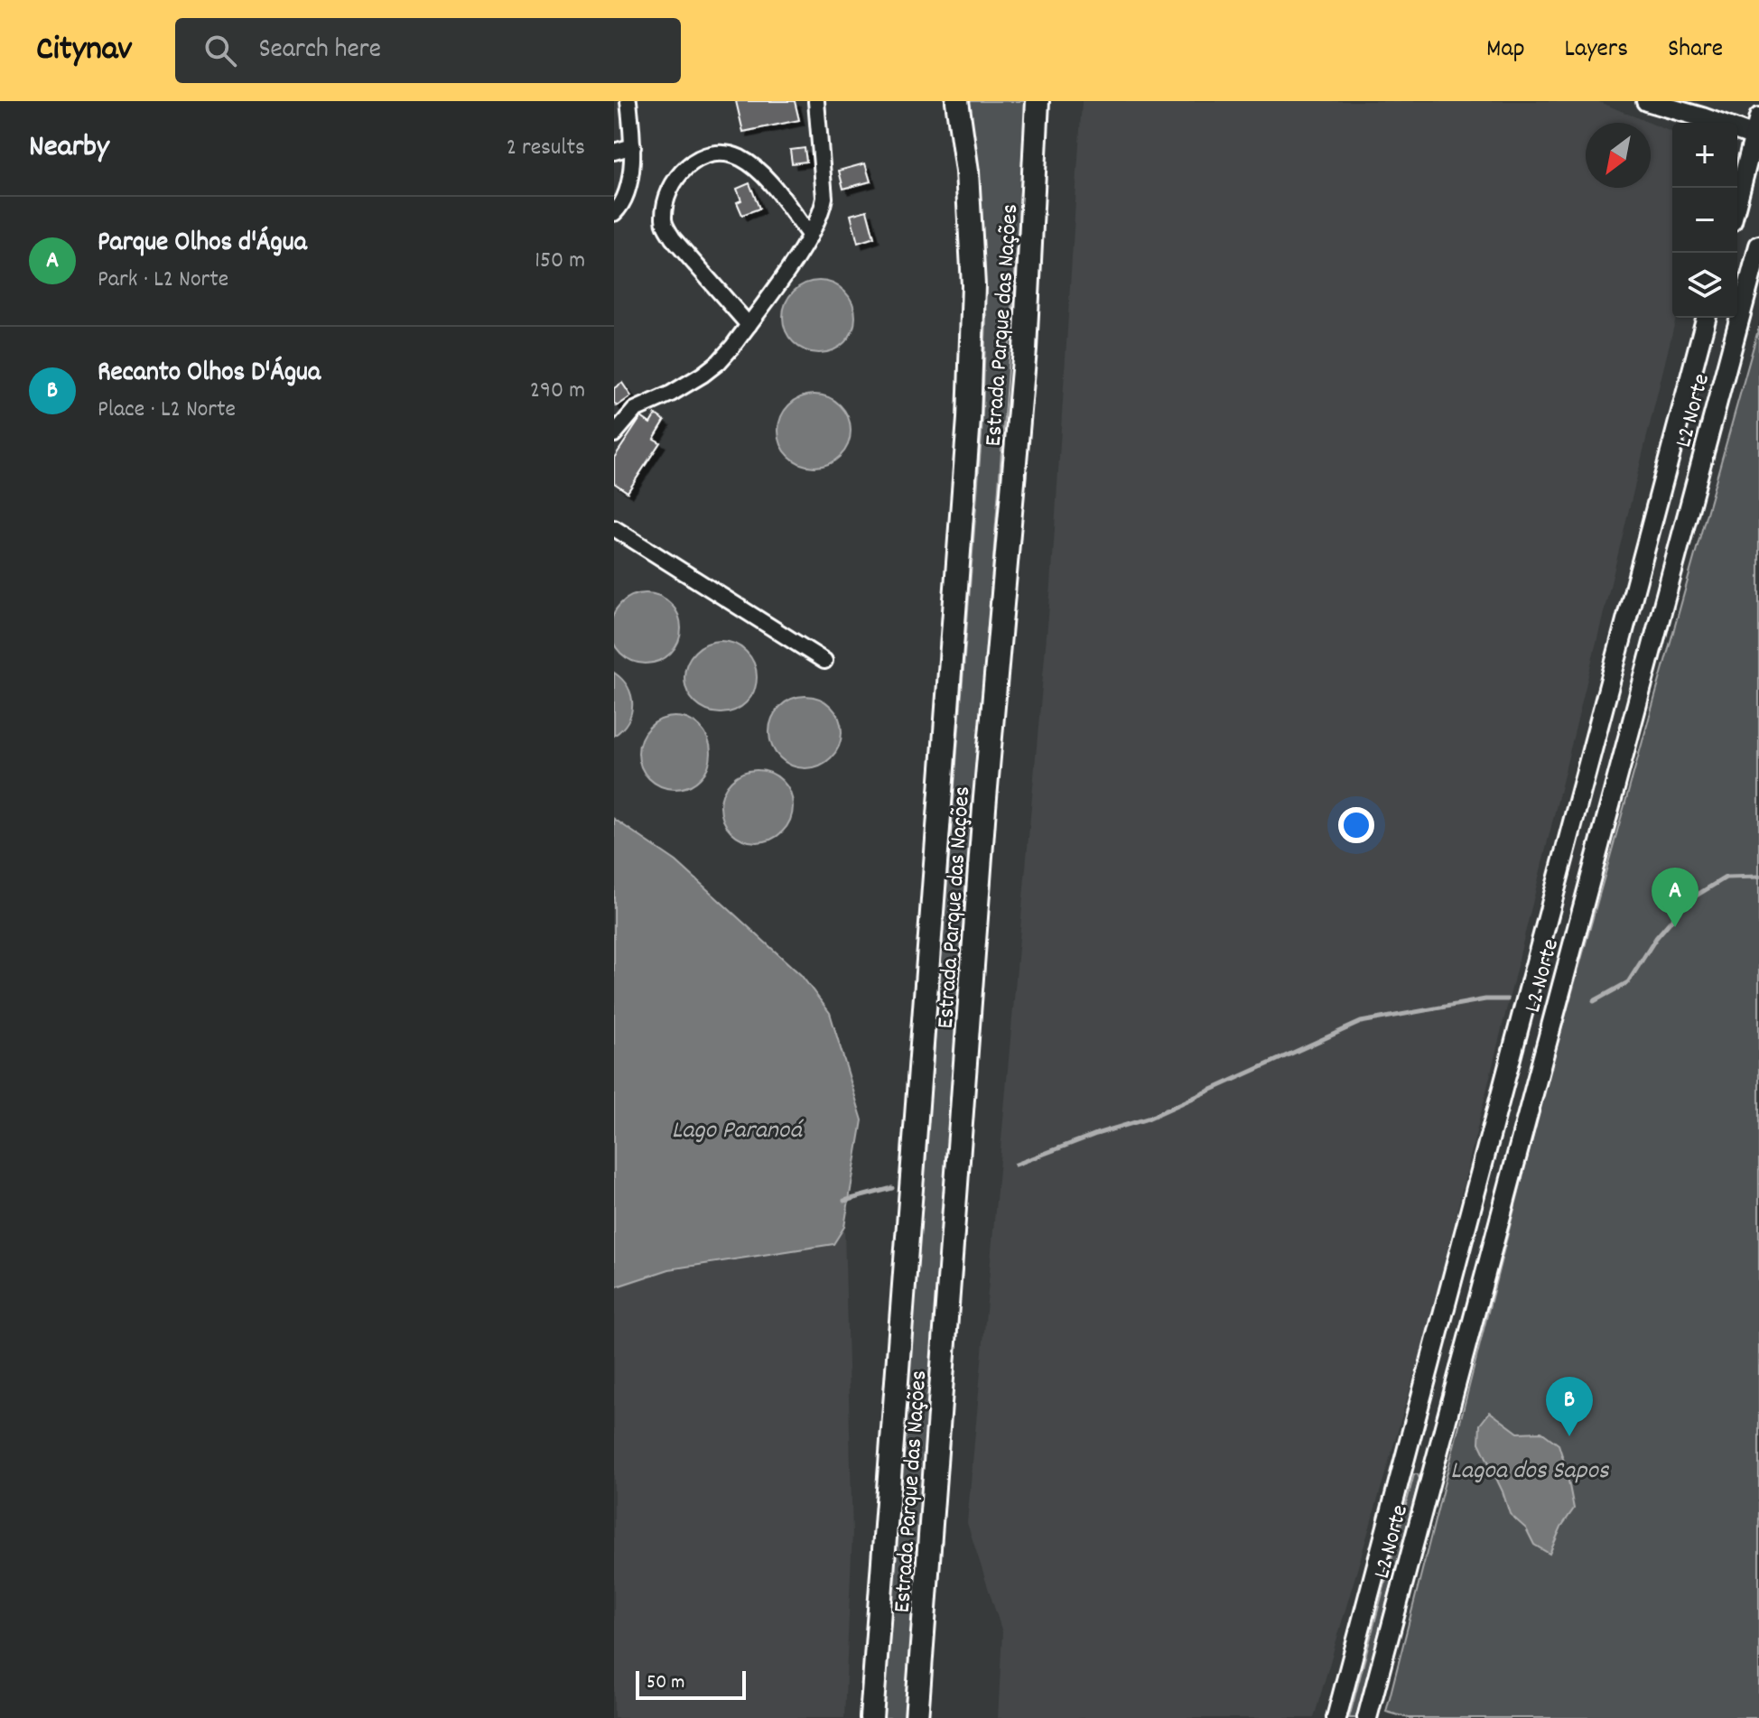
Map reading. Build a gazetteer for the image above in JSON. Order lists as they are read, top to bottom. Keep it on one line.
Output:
{"streets":{"highway":["Estrada Parque das Nações"],"main road":["L2 Norte"]},"water":["Lago Paranoá","Lagoa dos Sapos"],"scale_bar":"50 m","north":"bottom left","page":{"header":"Citynav","search":"Search here","nav":["Map","Layers","Share"],"heading":["Nearby","2 results"],"map_buttons":["+","−"],"list":[{"mark":"A","name":"Parque Olhos d'Água","note":"Park · L2 Norte","value":"150 m"},{"mark":"B","name":"Recanto Olhos D'Água","note":"Place · L2 Norte","value":"290 m"}],"pins":["A","B"],"scale":"50 m"}}
